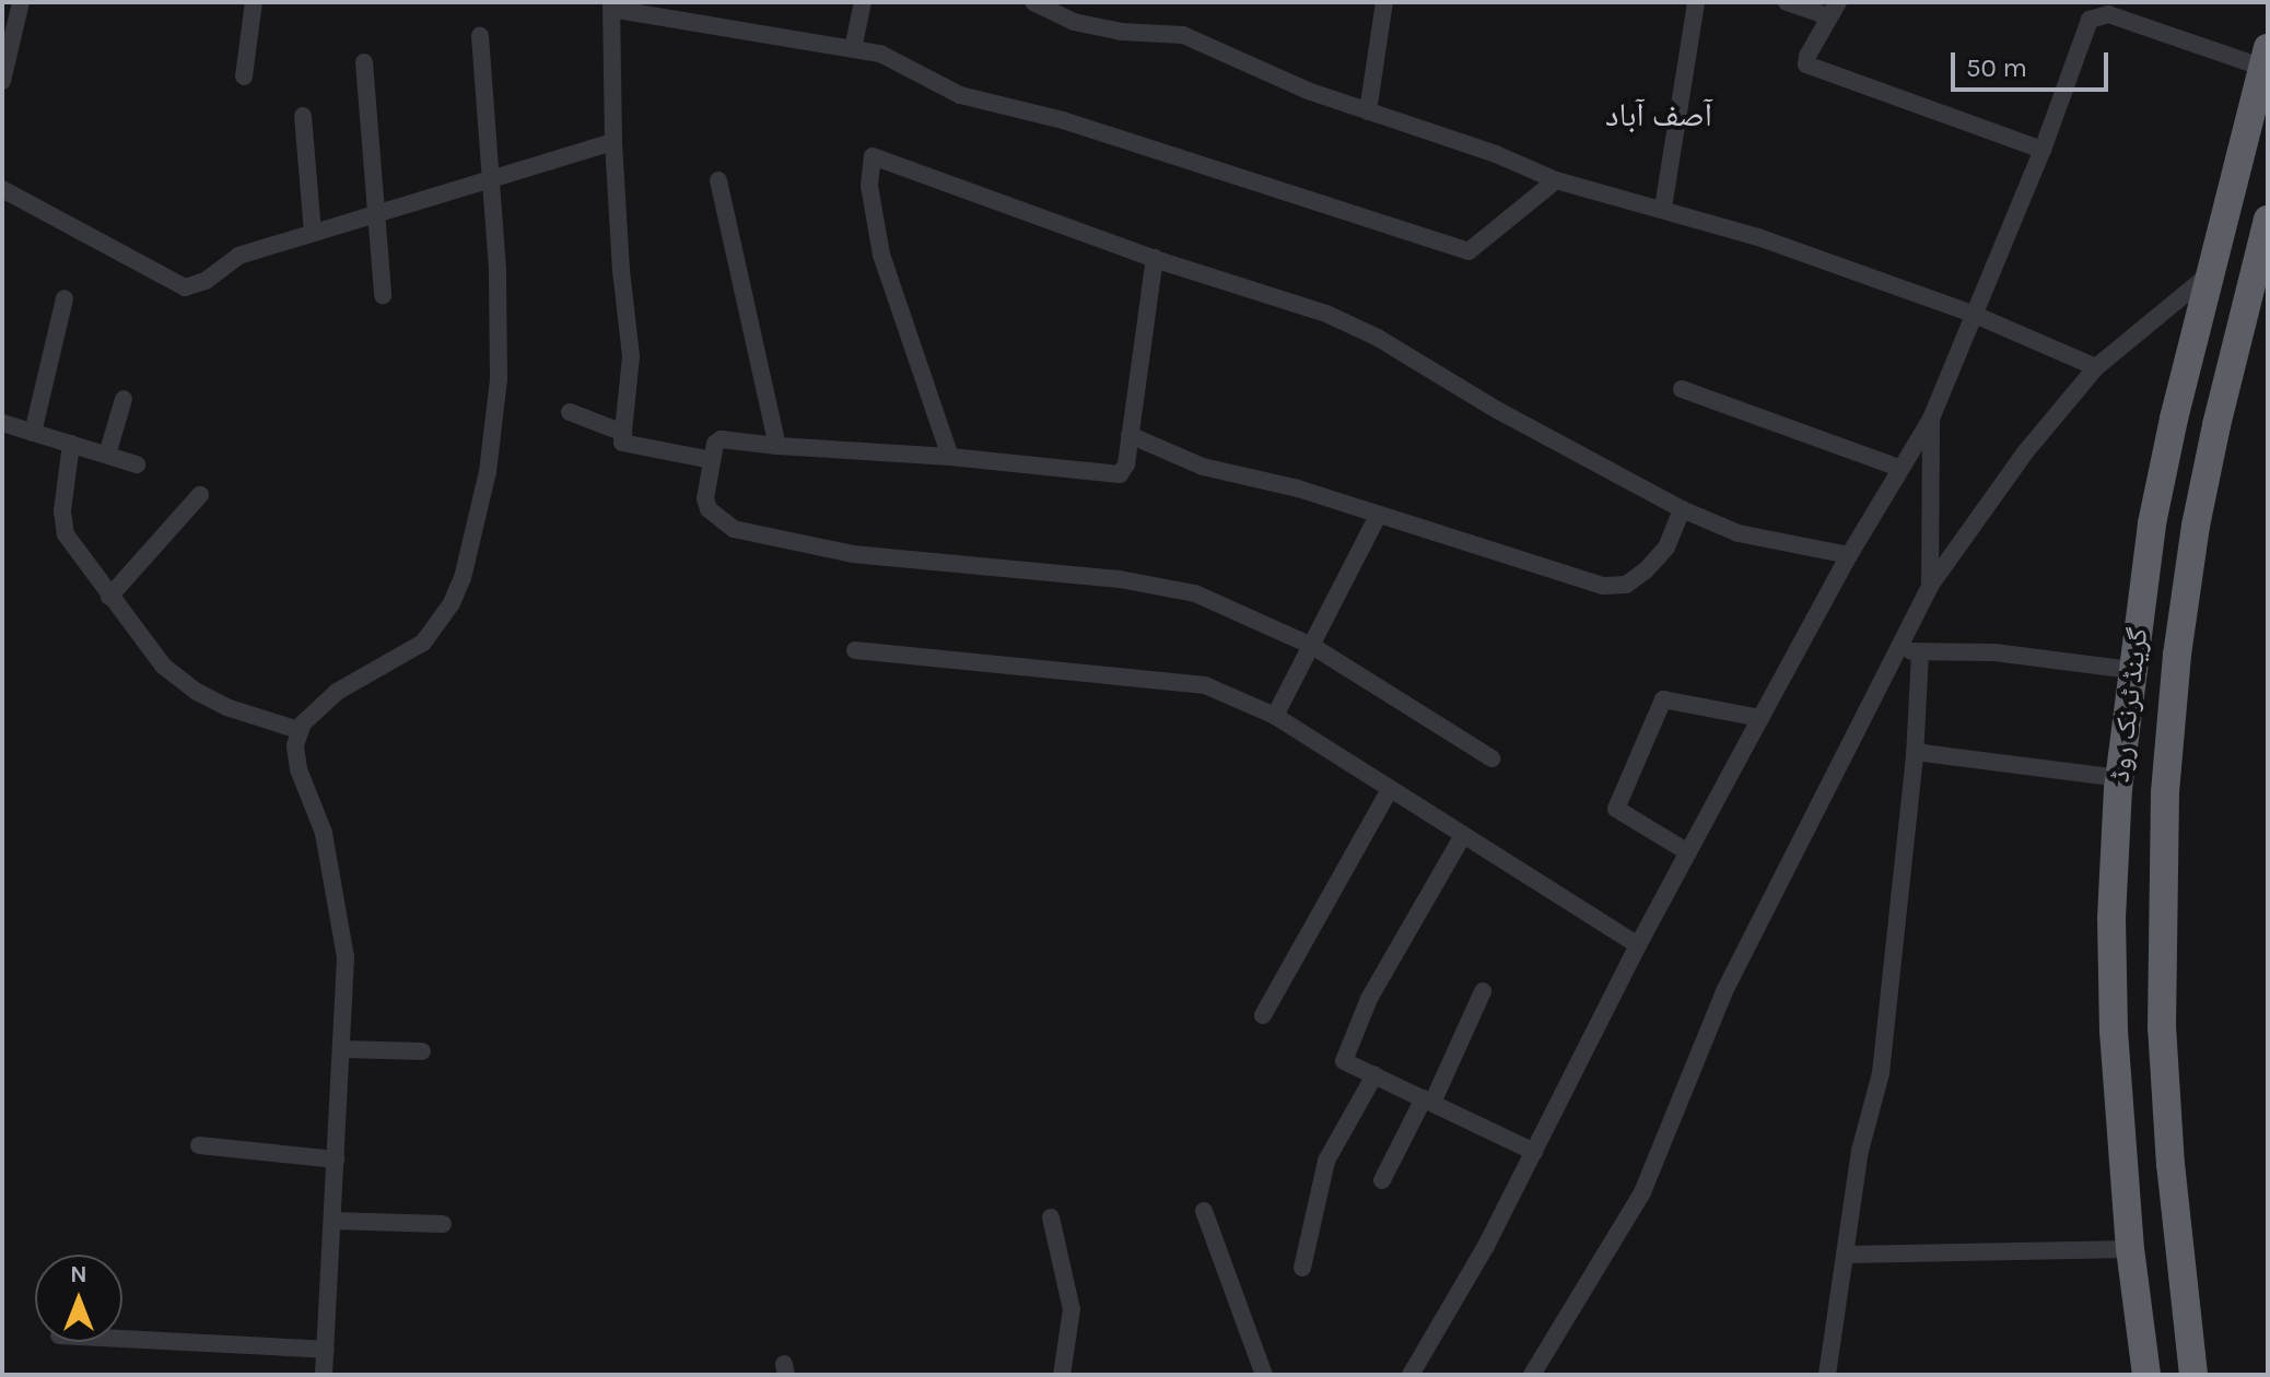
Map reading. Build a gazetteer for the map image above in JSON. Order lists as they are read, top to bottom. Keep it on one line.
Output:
{"streets":{"highway":["گرینڈ ٹرنک روڈ"]},"districts":["آصف آباد"],"scale_bar":"50 m","north":"top"}
